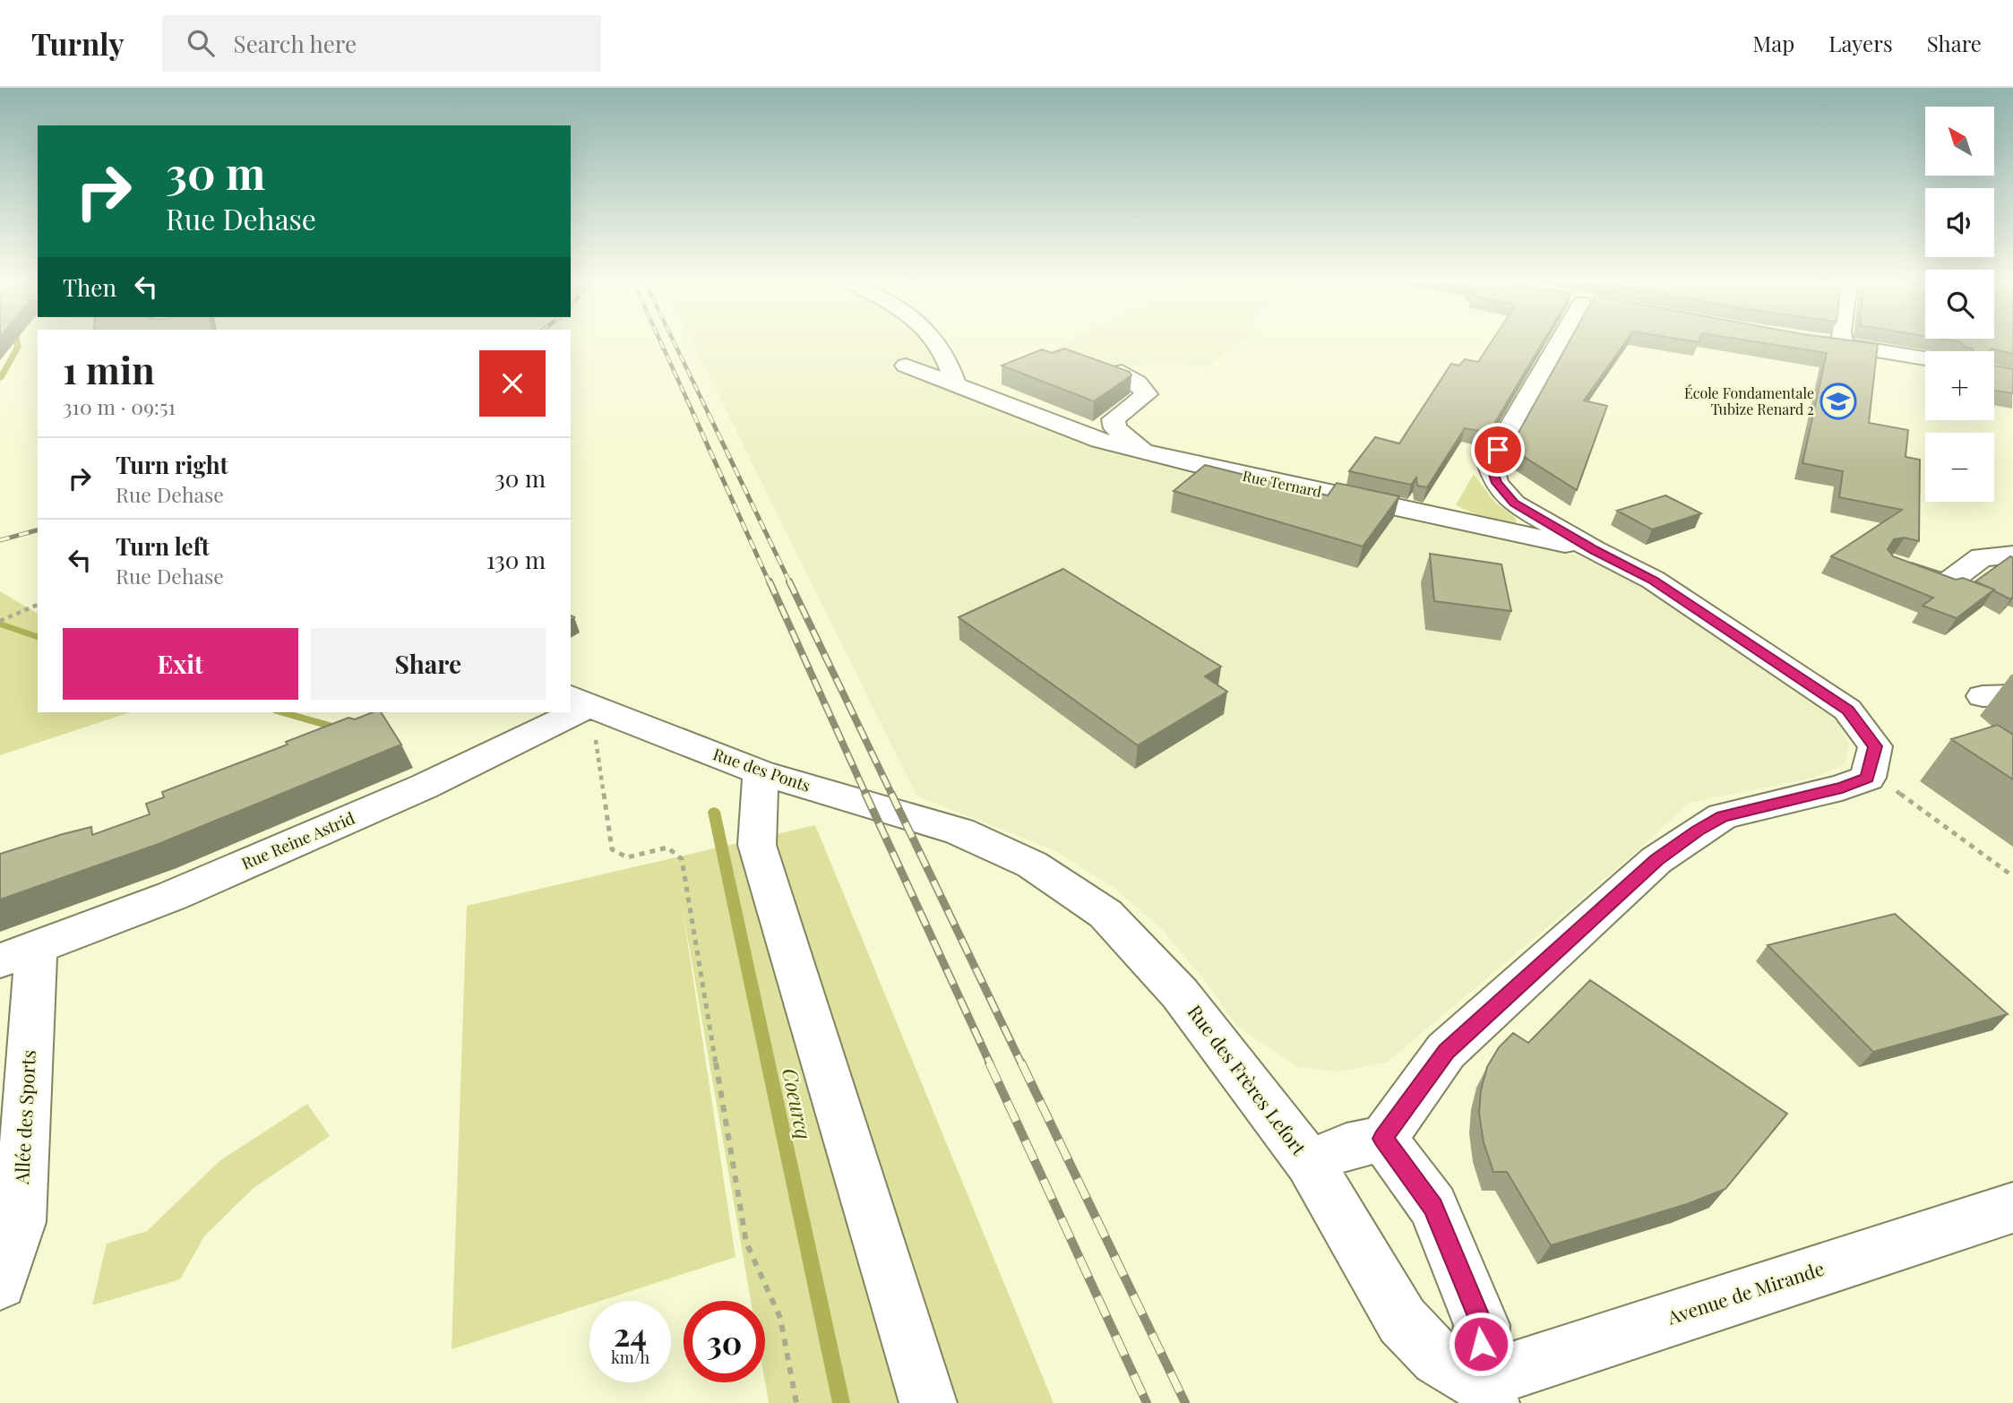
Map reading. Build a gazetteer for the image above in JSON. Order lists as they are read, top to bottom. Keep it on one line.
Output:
{"streets":{"street":["Rue Ternard","Rue des Ponts","Rue Reine Astrid","Rue des Frères Lefort","Allée des Sports","Avenue de Mirande"]},"crossings":[["Rue des Ponts","Rue Reine Astrid"],["Rue des Ponts","Rue des Frères Lefort"],["Rue Reine Astrid","Allée des Sports"],["Rue des Frères Lefort","Avenue de Mirande"]],"water":["Coeurcq"],"places":{"school or university":["École Fondamentale Tubize Renard 2"]},"north":"top left","page":{"header":"Turnly","search":"Search here","nav":["Map","Layers","Share"],"map_buttons":["+","−"],"turn":["30 m","Rue Dehase"],"then":"Then","heading":["1 min","310 m · 09:51"],"list":[{"name":"Turn right","note":"Rue Dehase","value":"30 m"},{"name":"Turn left","note":"Rue Dehase","value":"130 m"}],"buttons":["Exit","Share"],"speed":"24 km/h","limit":"30"}}
